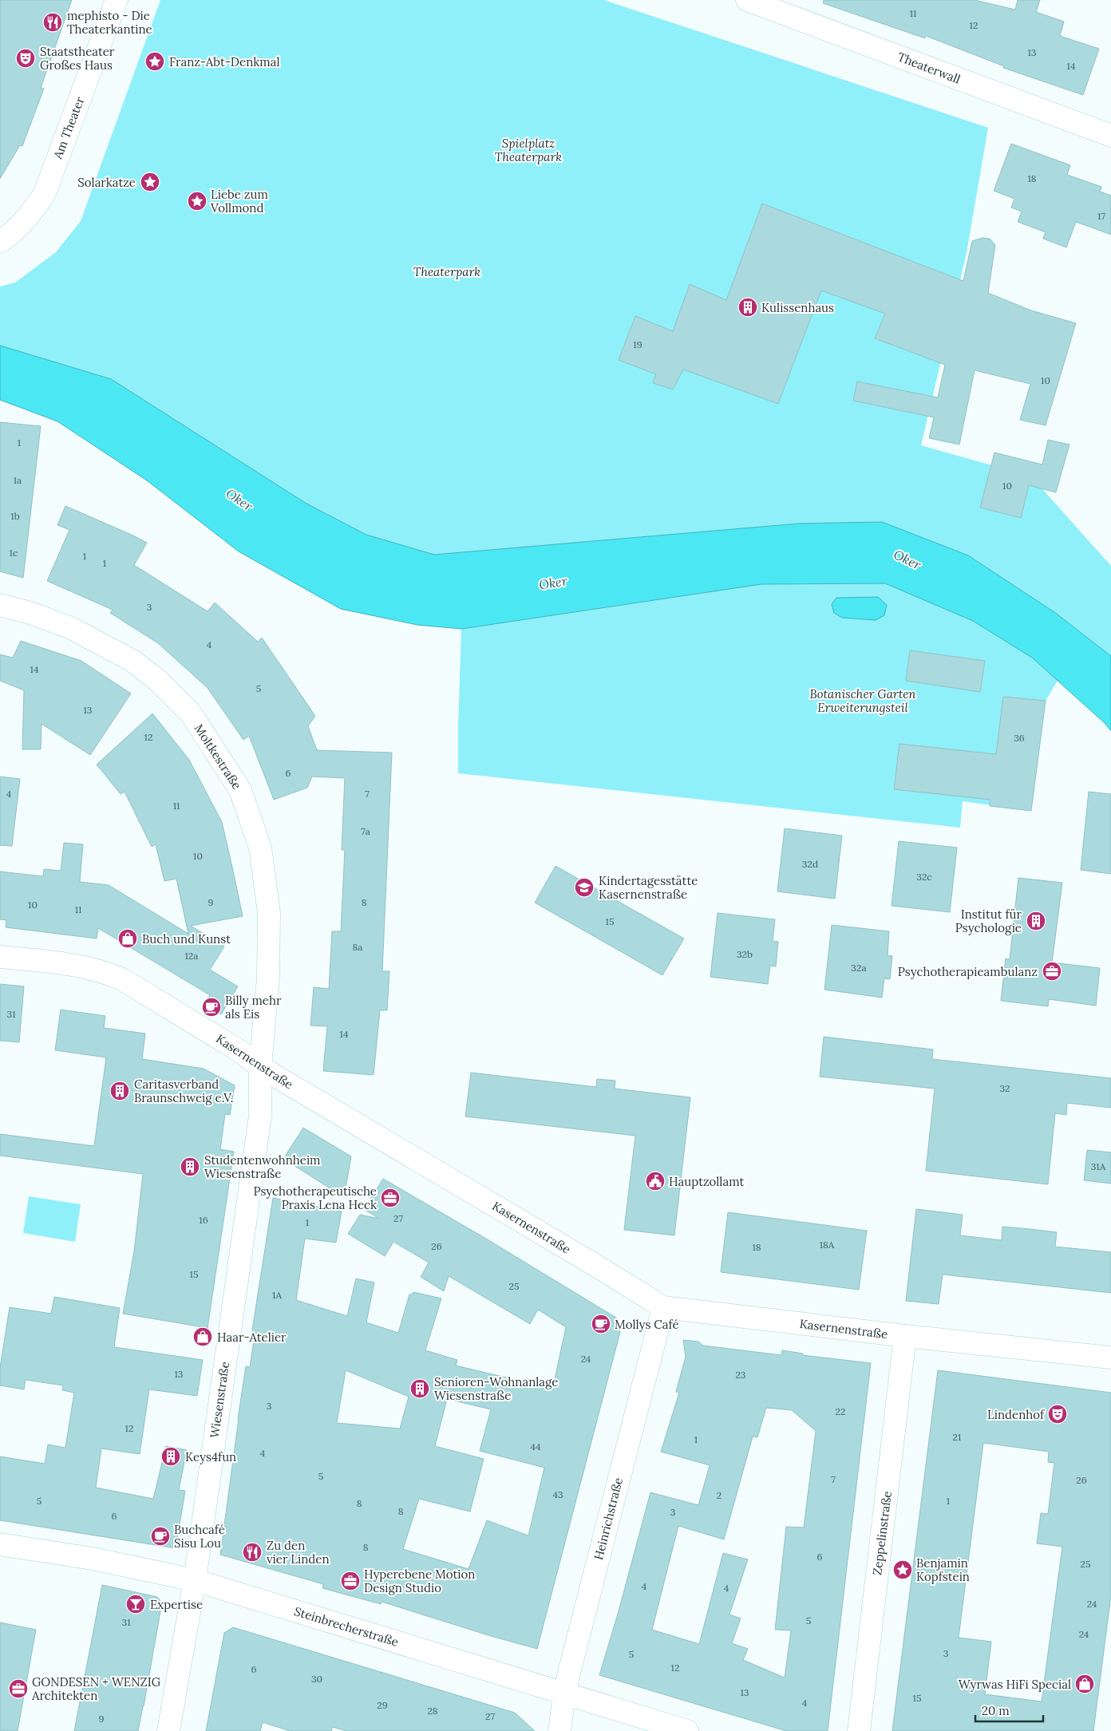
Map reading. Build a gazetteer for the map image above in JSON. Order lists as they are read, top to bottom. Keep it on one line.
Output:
{"streets":{"street":["Theaterwall","Am Theater","Moltkestraße","Kasernenstraße","Wiesenstraße","Heinrichstraße","Zeppelinstraße","Steinbrecherstraße"]},"crossings":[["Moltkestraße","Kasernenstraße"],["Moltkestraße","Wiesenstraße"],["Kasernenstraße","Wiesenstraße"],["Kasernenstraße","Heinrichstraße"],["Kasernenstraße","Zeppelinstraße"],["Wiesenstraße","Steinbrecherstraße"],["Heinrichstraße","Steinbrecherstraße"]],"water":["Oker"],"parks":["Spielplatz Theaterpark","Theaterpark","Botanischer Garten Erweiterungsteil"],"places":{"restaurant":["mephisto - Die Theaterkantine","Zu den vier Linden"],"theatre":["Staatstheater Großes Haus","Lindenhof"],"place":["Franz-Abt-Denkmal","Solarkatze","Liebe zum Vollmond","Benjamin Kopfstein"],"building":["Kulissenhaus","Institut für Psychologie","Caritasverband Braunschweig e.V.","Studentenwohnheim Wiesenstraße","Senioren-Wohnanlage Wiesenstraße","Keys4fun"],"school or university":["Kindertagesstätte Kasernenstraße"],"shop":["Buch und Kunst","Haar-Atelier","Wyrwas HiFi Special"],"office":["Psychotherapieambulanz","Psychotherapeutische Praxis Lena Heck","Hyperebene Motion Design Studio","GONDESEN + WENZIG Architekten"],"cafe":["Billy mehr als Eis","Mollys Café","Buchcafé Sisu Lou"],"public building":["Hauptzollamt"],"bar":["Expertise"]},"house_numbers":["11","12","13","14","18","17","19","10","1","1a","10","1b","1c","1","1","3","4","14","5","13","12","36","6","4","7","11","7a","10","32d","32c","9","8","10","11","15","8a","32b","12a","32a","31","14","32","31A","27","16","1","18A","26","18","15","25","1A","24","13","23","3","22","12","21","1","44","4","5","7","26","43","2","5","1","8","8","3","6","8","6","25","4","4","24","5","31","24","3","5","12","6","30","13","15","4","29","28","27","9"],"scale_bar":"20 m"}
